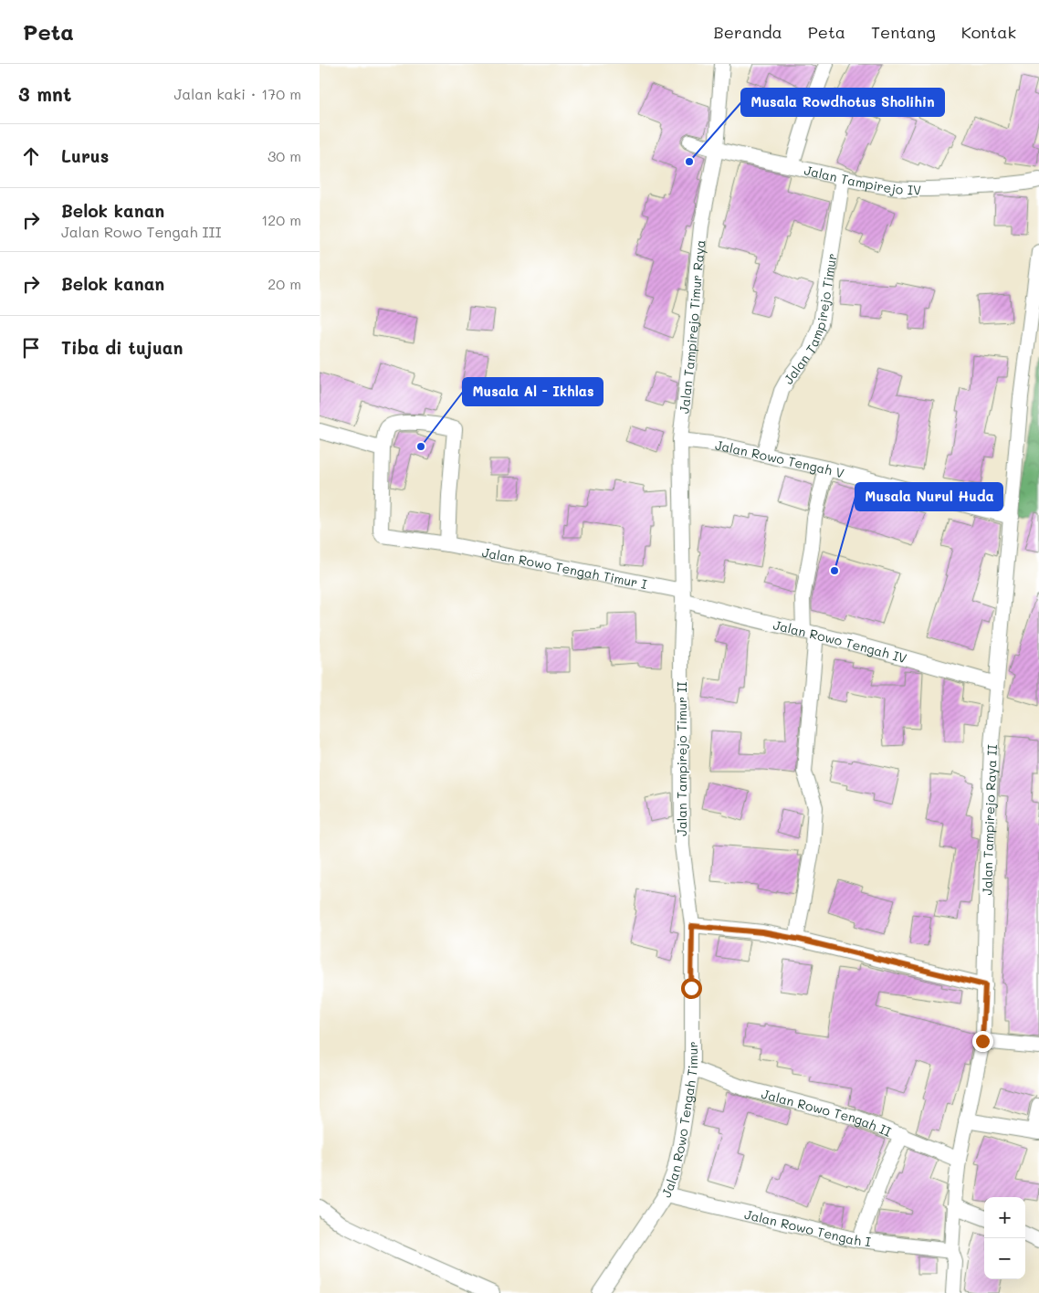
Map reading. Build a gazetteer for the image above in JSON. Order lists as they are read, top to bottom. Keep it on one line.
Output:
{"streets":{"street":["Jalan Tampirejo IV","Jalan Tampirejo Timur","Jalan Tampirejo Timur Raya","Jalan Rowo Tengah V","Jalan Rowo Tengah Timur I","Jalan Rowo Tengah IV","Jalan Tampirejo Timur II","Jalan Tampirejo Raya II","Jalan Rowo Tengah II","Jalan Rowo Tengah Timur","Jalan Rowo Tengah I"]},"crossings":[["Jalan Tampirejo IV","Jalan Tampirejo Timur"],["Jalan Tampirejo IV","Jalan Tampirejo Timur Raya"],["Jalan Tampirejo Timur","Jalan Rowo Tengah V"],["Jalan Tampirejo Timur Raya","Jalan Rowo Tengah V"],["Jalan Tampirejo Timur Raya","Jalan Rowo Tengah Timur I"],["Jalan Tampirejo Timur Raya","Jalan Rowo Tengah IV"],["Jalan Tampirejo Timur Raya","Jalan Tampirejo Timur II"],["Jalan Rowo Tengah V","Jalan Tampirejo Raya II"],["Jalan Rowo Tengah Timur I","Jalan Rowo Tengah IV"],["Jalan Rowo Tengah Timur I","Jalan Tampirejo Timur II"],["Jalan Rowo Tengah IV","Jalan Tampirejo Timur II"],["Jalan Rowo Tengah IV","Jalan Tampirejo Raya II"],["Jalan Tampirejo Timur II","Jalan Rowo Tengah Timur"],["Jalan Tampirejo Raya II","Jalan Rowo Tengah II"],["Jalan Tampirejo Raya II","Jalan Rowo Tengah I"],["Jalan Rowo Tengah II","Jalan Rowo Tengah Timur"],["Jalan Rowo Tengah Timur","Jalan Rowo Tengah I"]],"places":["Musala Rowdhotus Sholihin","Musala Al - Ikhlas","Musala Nurul Huda"],"page":{"header":"Peta","nav":["Beranda","Peta","Tentang","Kontak"],"heading":["3 mnt","Jalan kaki · 170 m"],"list":[["Lurus","30 m"],["Belok kanan","Jalan Rowo Tengah III","120 m"],["Belok kanan","20 m"],"Tiba di tujuan"],"map_buttons":["+","−"]}}
